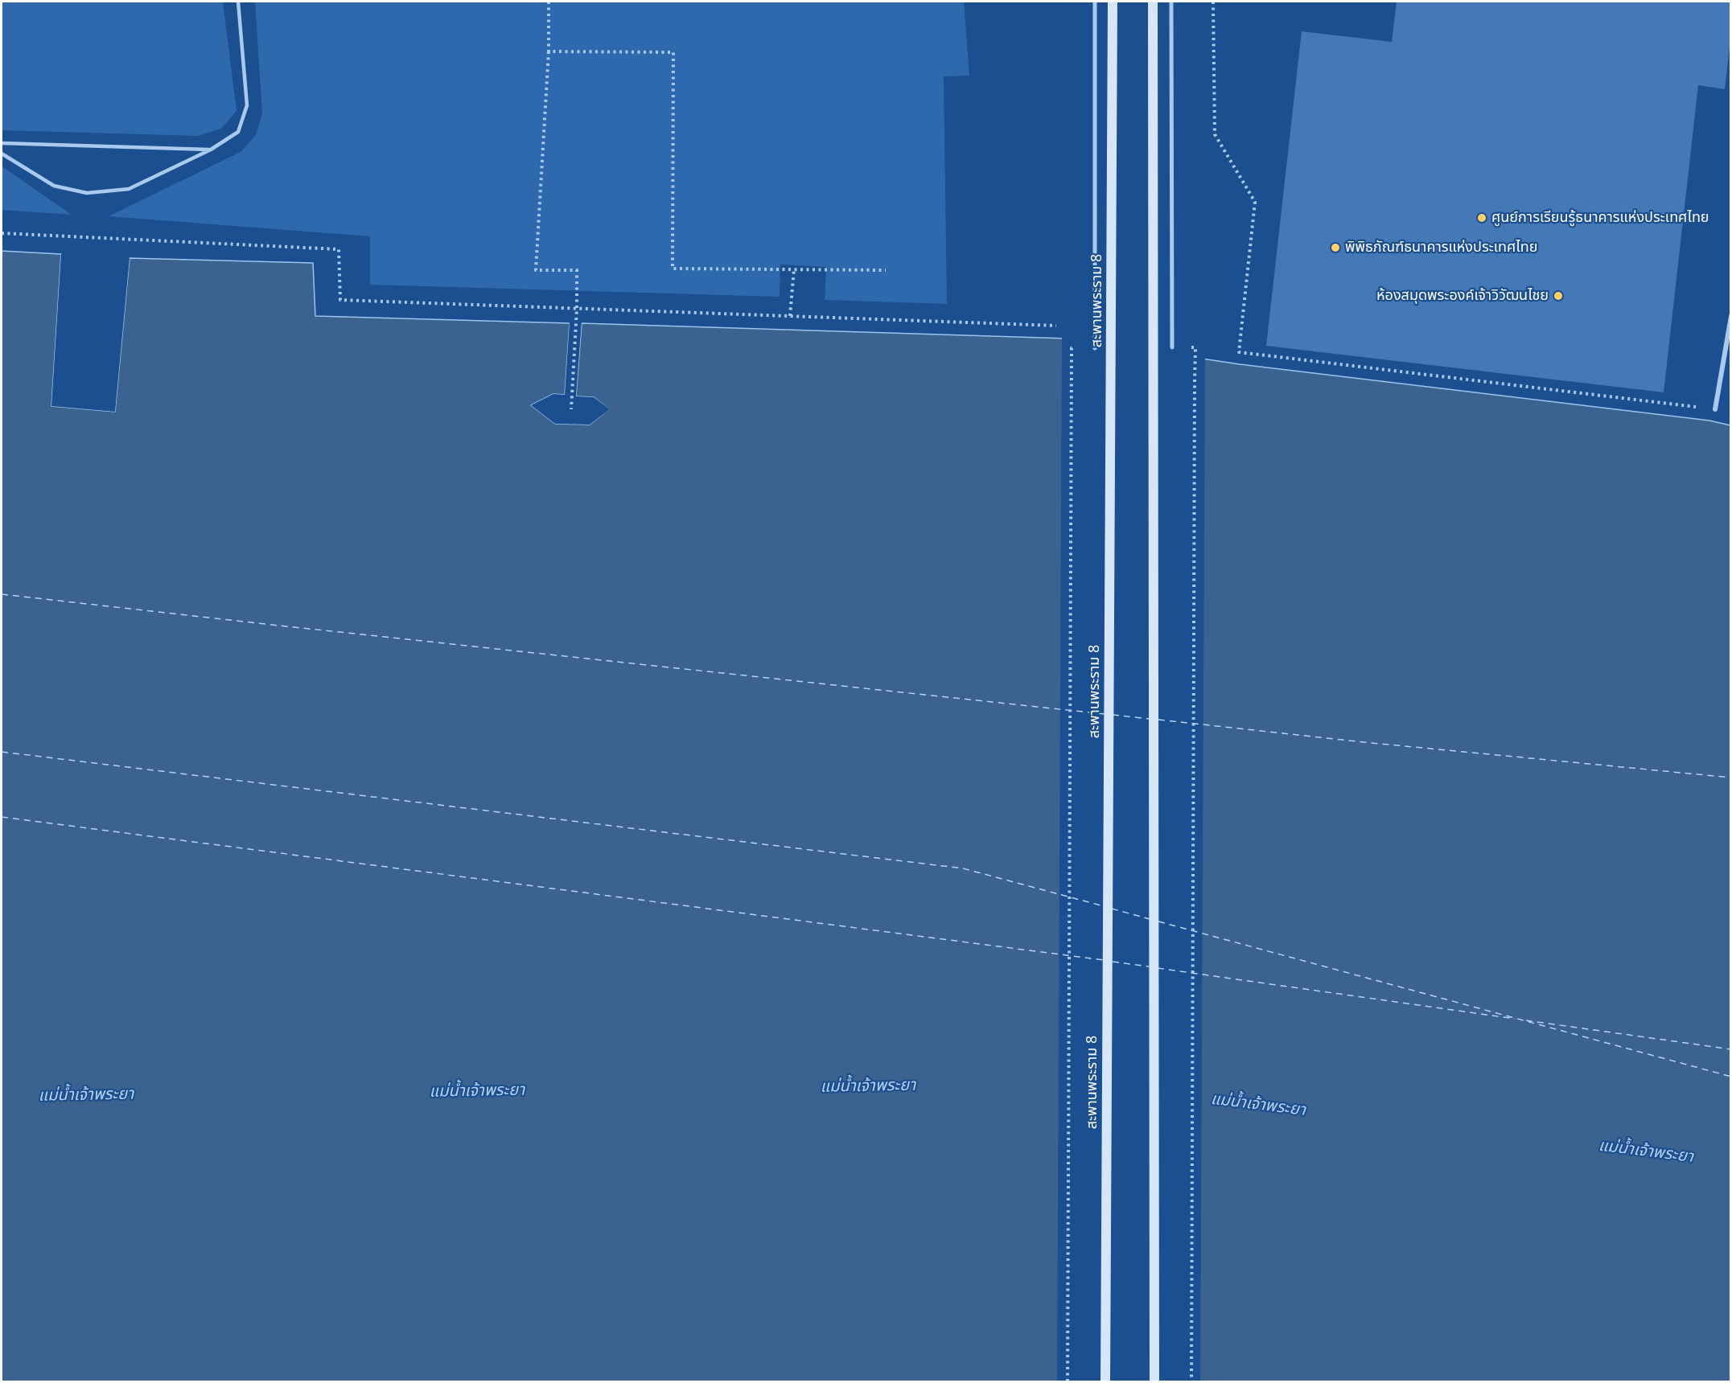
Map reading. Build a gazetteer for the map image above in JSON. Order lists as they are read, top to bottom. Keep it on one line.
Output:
{"streets":{"main road":["สะพานพระราม 8"]},"water":["แม่น้ำเจ้าพระยา"],"places":["ศูนย์การเรียนรู้ธนาคารแห่งประเทศไทย","พิพิธภัณฑ์ธนาคารแห่งประเทศไทย","ห้องสมุดพระองค์เจ้าวิวัฒนไชย"]}
